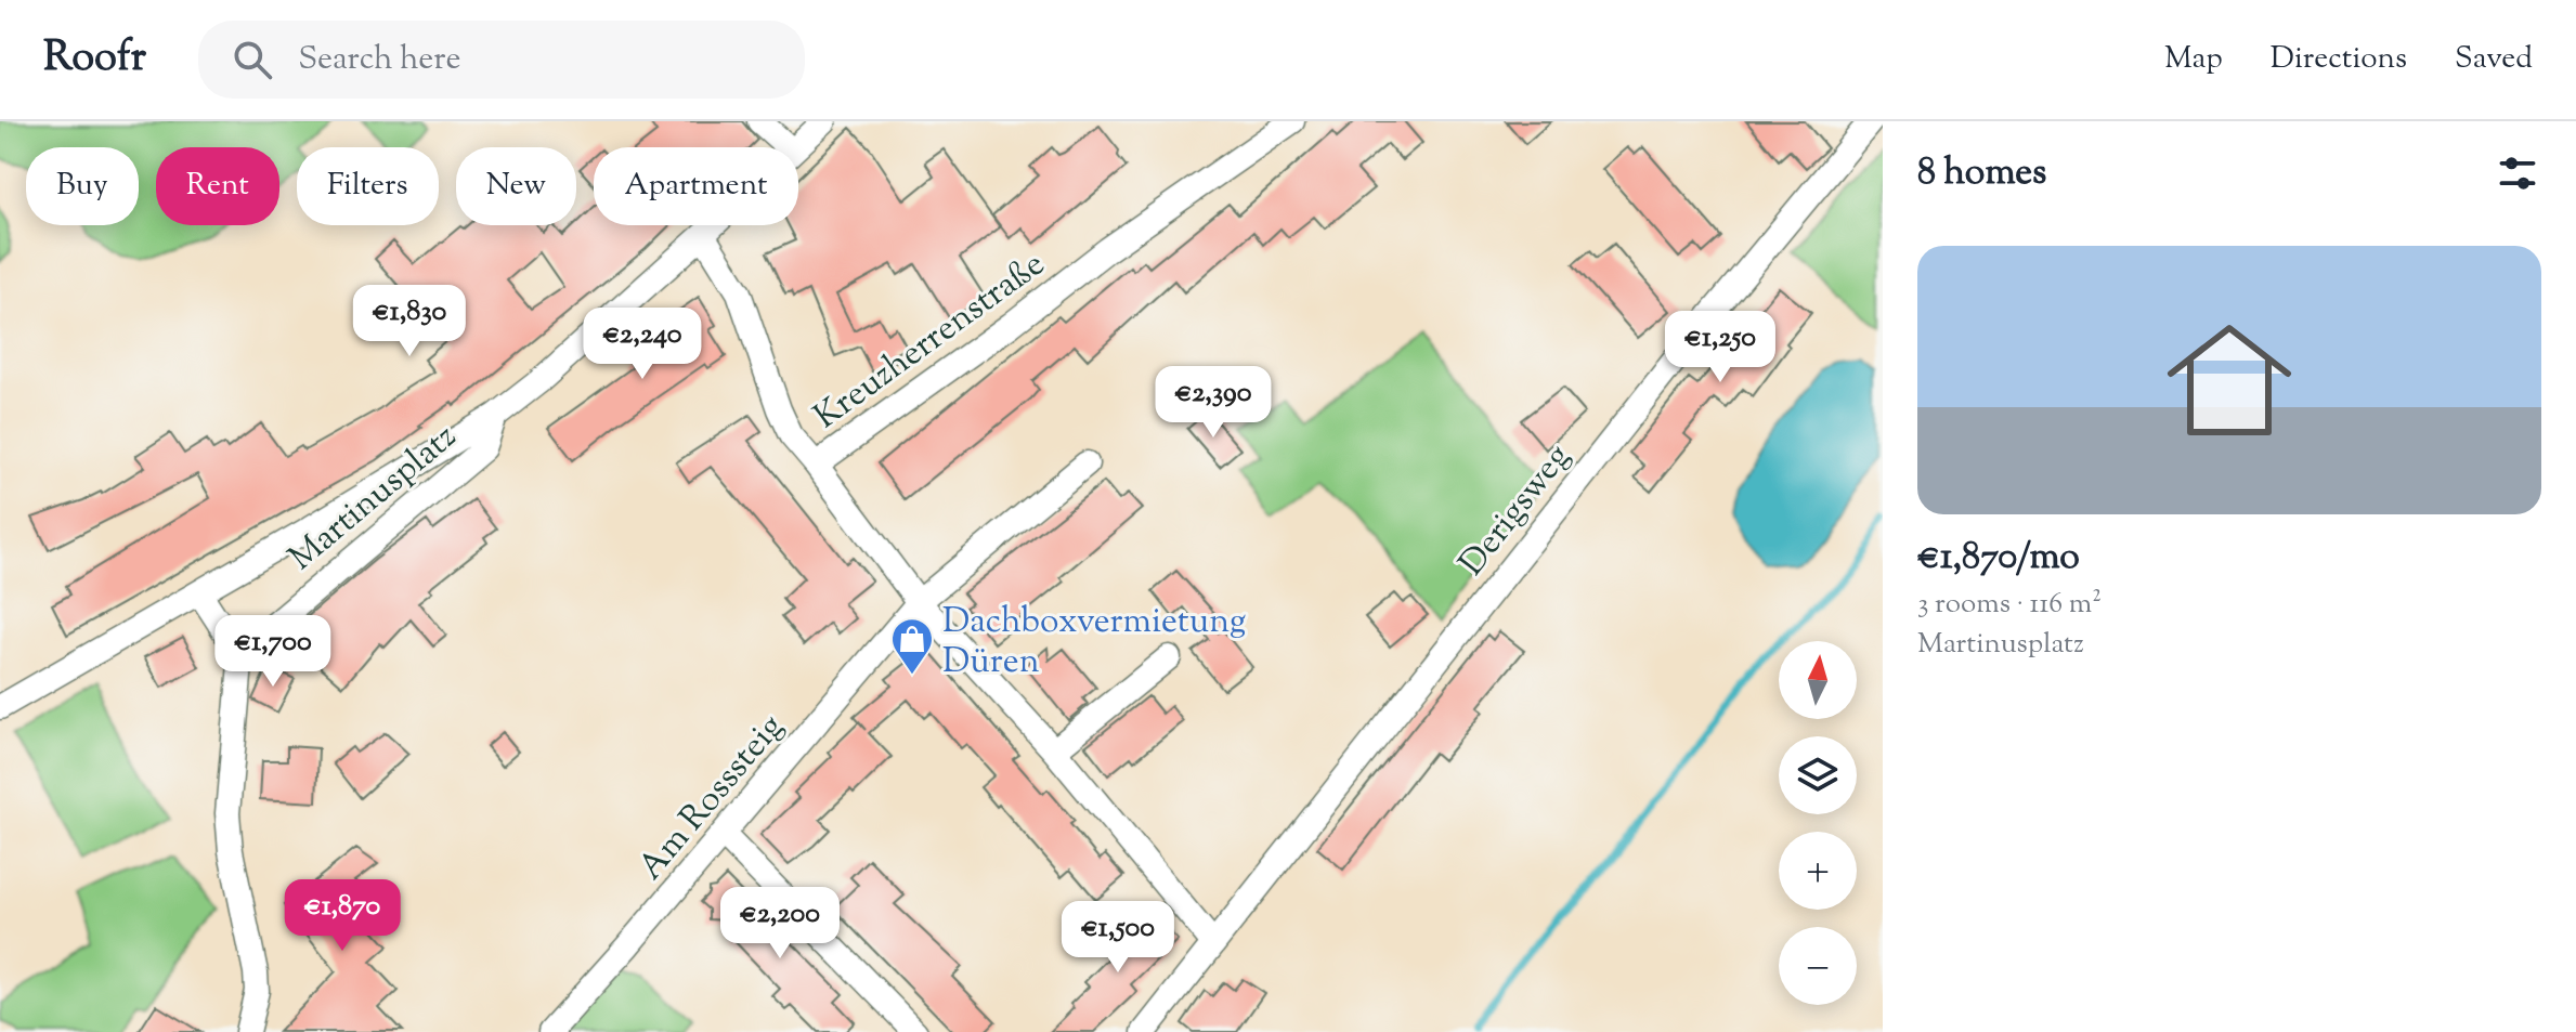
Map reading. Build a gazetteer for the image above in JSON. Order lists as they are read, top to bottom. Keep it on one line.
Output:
{"streets":{"street":["Kreuzherrenstraße","Martinusplatz","Derigsweg","Am Rosssteig"]},"crossings":[["Kreuzherrenstraße","Martinusplatz"]],"places":{"shop":["Dachboxvermietung Düren"]},"north":"top","page":{"header":"Roofr","search":"Search here","nav":["Map","Directions","Saved"],"heading":"8 homes","chip":["Buy","Rent","Filters","New","Apartment"],"list":[{"name":"€1,870/mo","note":"3 rooms · 116 m² · Martinusplatz"}],"price":["€1,830","€2,240","€1,250","€2,390","€1,700","€1,870","€2,200","€1,500"],"map_buttons":["+","−"]}}
